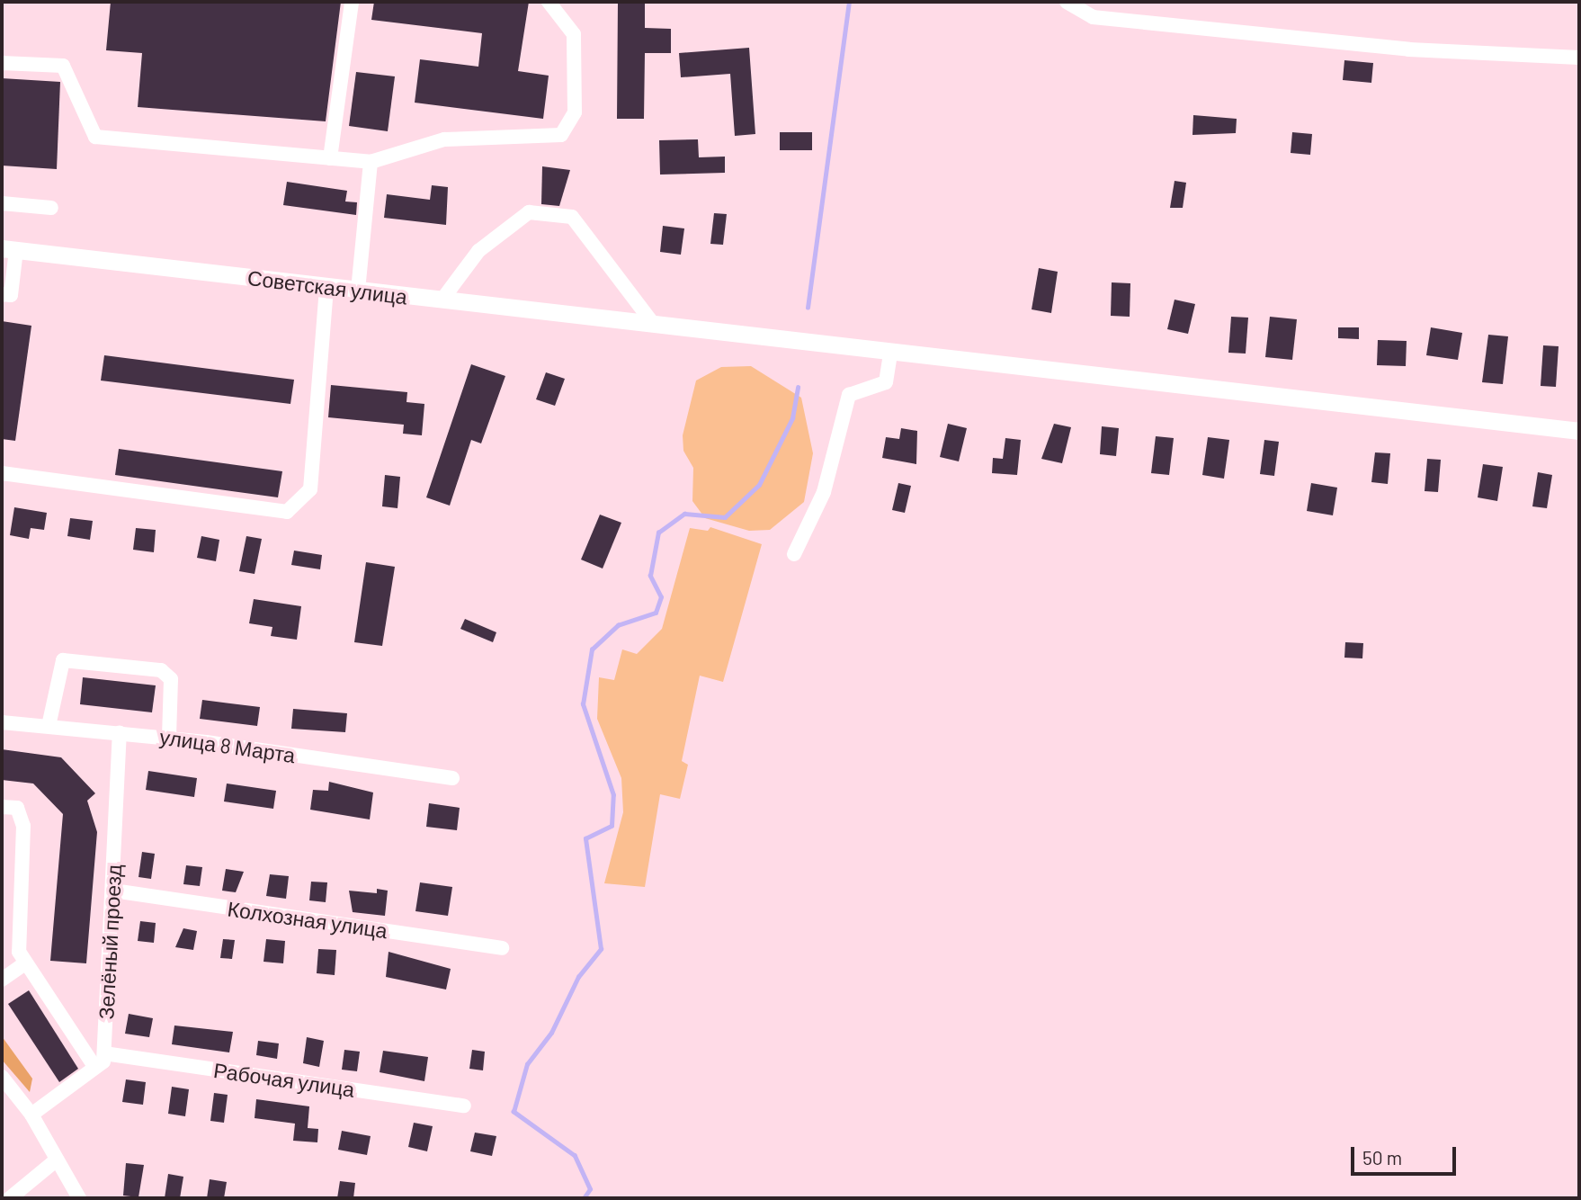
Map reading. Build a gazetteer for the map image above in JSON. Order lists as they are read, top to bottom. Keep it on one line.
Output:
{"streets":{"main road":["Советская улица"],"street":["улица 8 Марта","Колхозная улица","Зелёный проезд","Рабочая улица"]},"crossings":[["улица 8 Марта","Зелёный проезд"],["Колхозная улица","Зелёный проезд"],["Зелёный проезд","Рабочая улица"]],"scale_bar":"50 m"}
